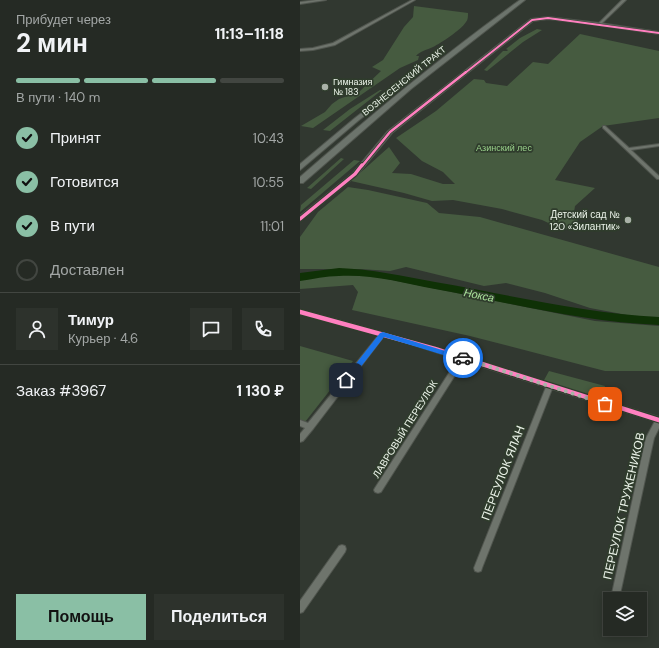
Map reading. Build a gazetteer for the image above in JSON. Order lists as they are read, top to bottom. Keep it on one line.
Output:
{"streets":{"main road":["ВОЗНЕСЕНСКИЙ ТРАКТ"],"street":["ЛАВРОВЫЙ ПЕРЕУЛОК","ПЕРЕУЛОК ЯЛАН","ПЕРЕУЛОК ТРУЖЕНИКОВ"]},"water":["Нокса"],"parks":["Азинский лес"],"places":["Гимназия № 183","Детский сад № 120 «Зилантик»"],"page":{"heading":["2 мин","Прибудет через","11:13–11:18"],"panel":["Тимур","Курьер · 4.6","Заказ #3967","1 130 ₽"],"bar":"В пути · 140 m","list":[["Принят","10:43"],["Готовится","10:55"],["В пути","11:01"],"Доставлен"],"buttons":["Помощь","Поделиться"]}}
